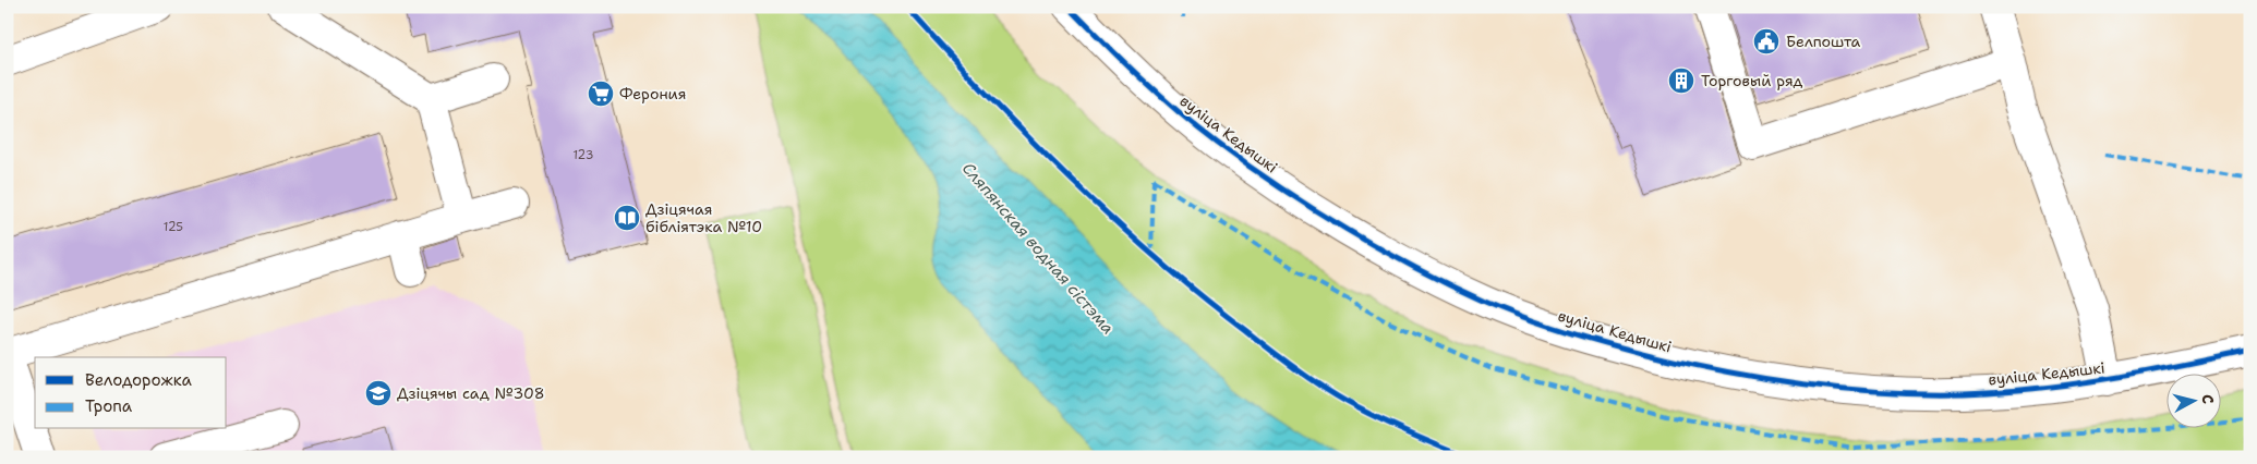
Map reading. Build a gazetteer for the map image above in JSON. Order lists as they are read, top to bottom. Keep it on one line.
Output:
{"streets":{"street":["вуліца Кедышкі"]},"water":["Сляпянская водная сістэма"],"places":{"public building":["Белпошта"],"building":["Торговый ряд"],"supermarket":["Ферония"],"library":["Дзіцячая бібліятэка №10"],"school or university":["Дзіцячы сад №308"]},"house_numbers":["123","125"],"legend":["Велодорожка","Тропа"],"north":"right"}
